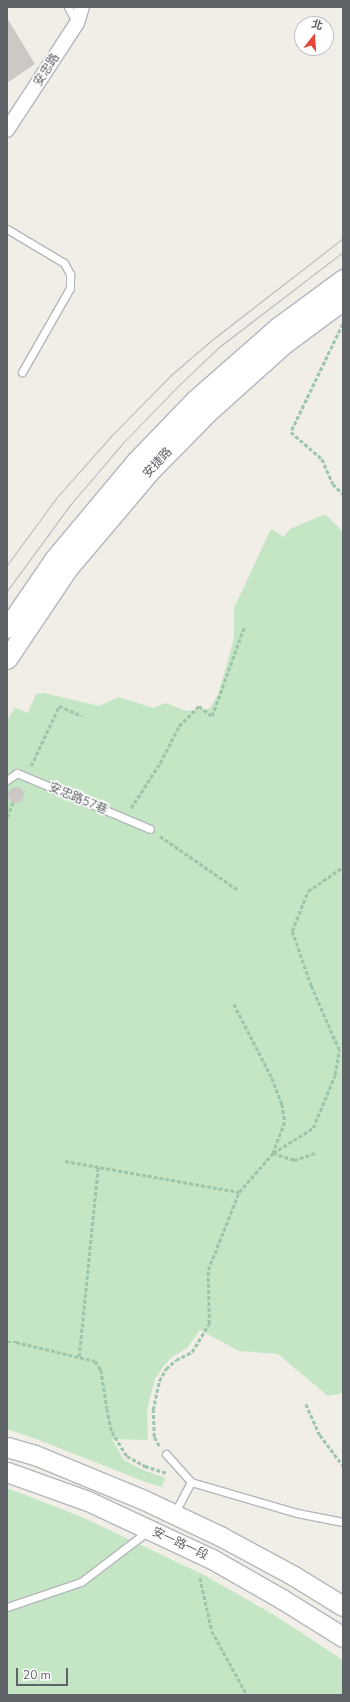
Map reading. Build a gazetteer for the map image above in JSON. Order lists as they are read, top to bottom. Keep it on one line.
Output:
{"streets":{"street":["安忠路","安捷路","安一路一段"],"lane":["安忠路57巷"]},"scale_bar":"20 m","north":"top"}
